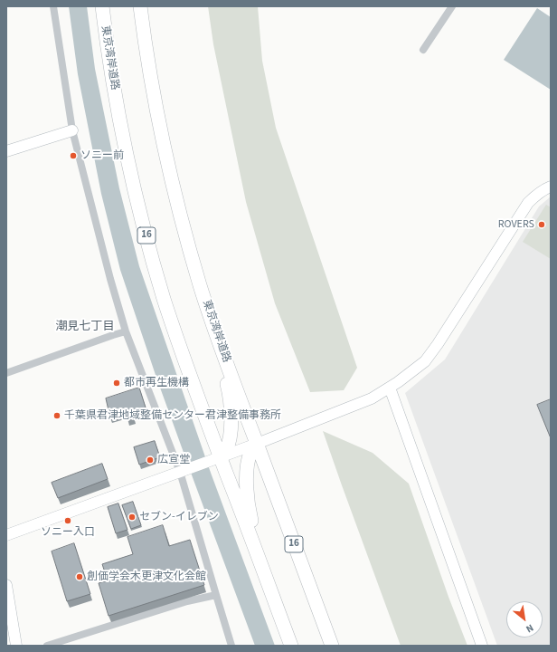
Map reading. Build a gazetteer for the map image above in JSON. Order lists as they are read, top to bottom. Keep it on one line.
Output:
{"streets":{"highway":["東京湾岸道路","16"]},"districts":["潮見七丁目"],"places":["ソニー前","ROVERS","都市再生機構","千葉県君津地域整備センター君津整備事務所","広宣堂","セブン-イレブン","ソニー入口","創価学会木更津文化会館"],"north":"bottom right"}
